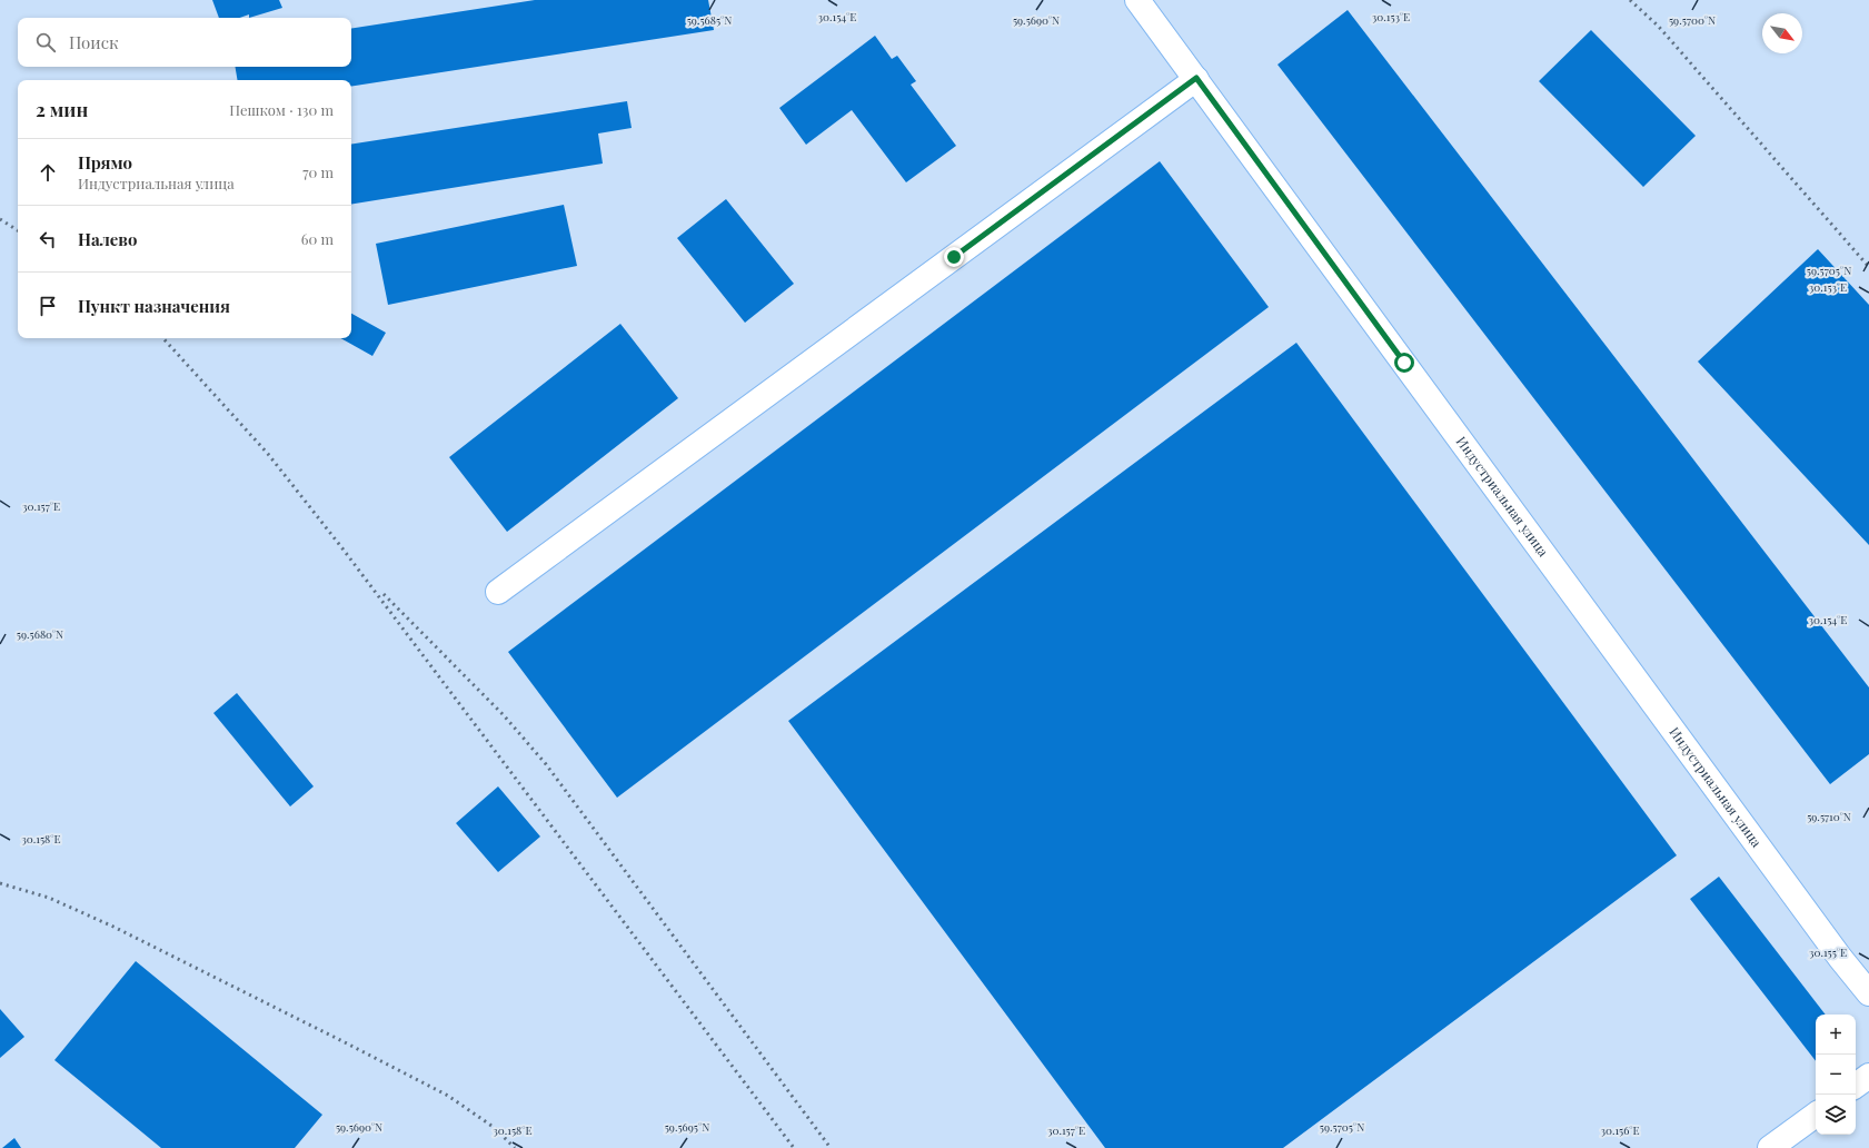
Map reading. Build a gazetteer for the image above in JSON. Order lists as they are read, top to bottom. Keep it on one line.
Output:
{"streets":{"street":["Индустриальная улица"]},"north":"bottom right","page":{"search":"Поиск","heading":["2 мин","Пешком · 130 m"],"list":[["Прямо","Индустриальная улица","70 m"],["Налево","60 m"],"Пункт назначения"],"map_buttons":["+","−"]},"coordinates":["30.154°E","30.153°E","59.5685°N","59.5690°N","59.5700°N","59.5705°N","30.157°E","59.5680°N","59.5710°N","30.158°E","30.155°E","59.5695°N","30.156°E"]}
